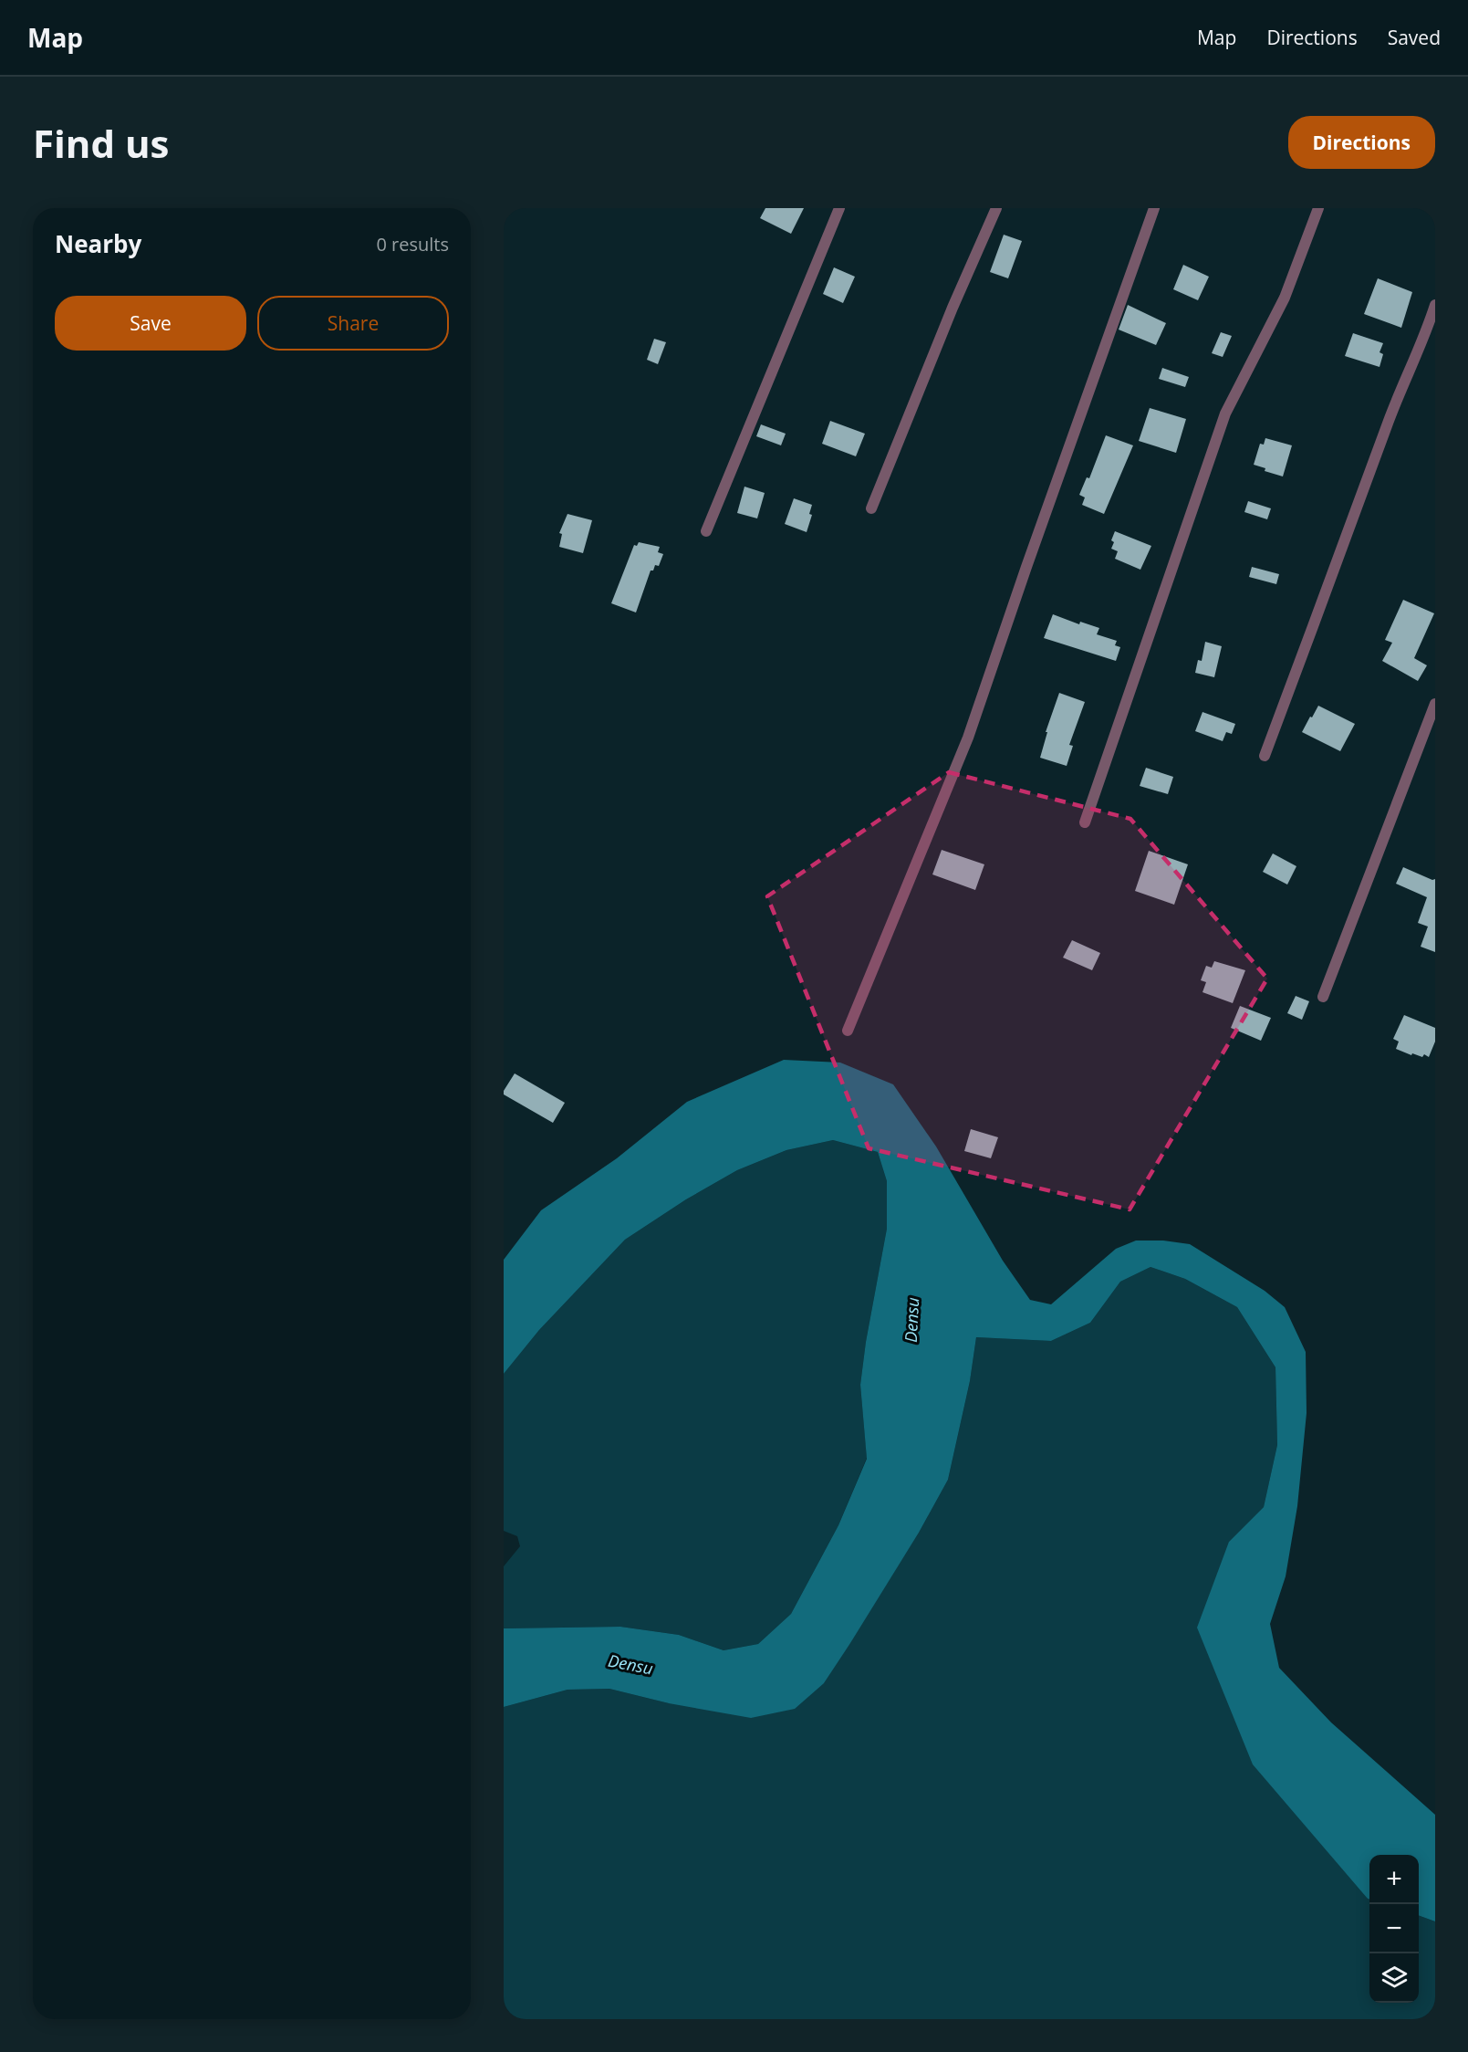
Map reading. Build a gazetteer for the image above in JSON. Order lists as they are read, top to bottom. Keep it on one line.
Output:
{"water":["Densu"],"page":{"header":"Map","nav":["Map","Directions","Saved"],"buttons":["Directions",["Save","Share"]],"title":"Find us","heading":["Nearby","0 results"],"map_buttons":["+","−"]}}
